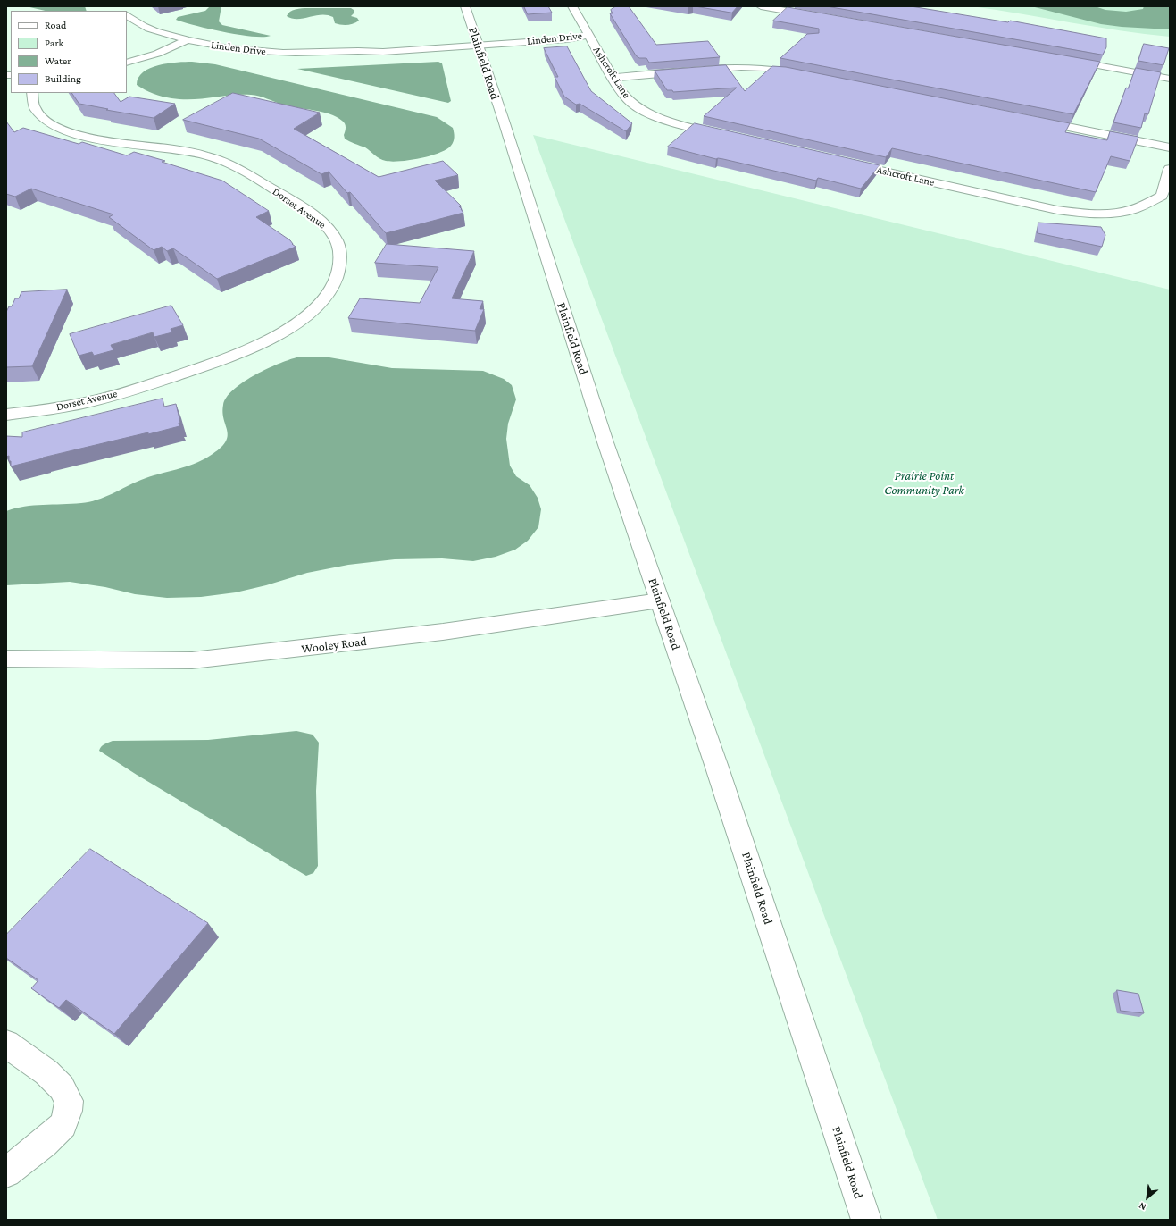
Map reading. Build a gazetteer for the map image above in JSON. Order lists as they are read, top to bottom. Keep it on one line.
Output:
{"streets":{"street":["Linden Drive","Plainfield Road","Ashcroft Lane","Dorset Avenue","Wooley Road"]},"crossings":[["Linden Drive","Plainfield Road"],["Linden Drive","Ashcroft Lane"],["Plainfield Road","Wooley Road"]],"parks":["Prairie Point Community Park"],"legend":["Road","Park","Water","Building"],"north":"bottom left"}
